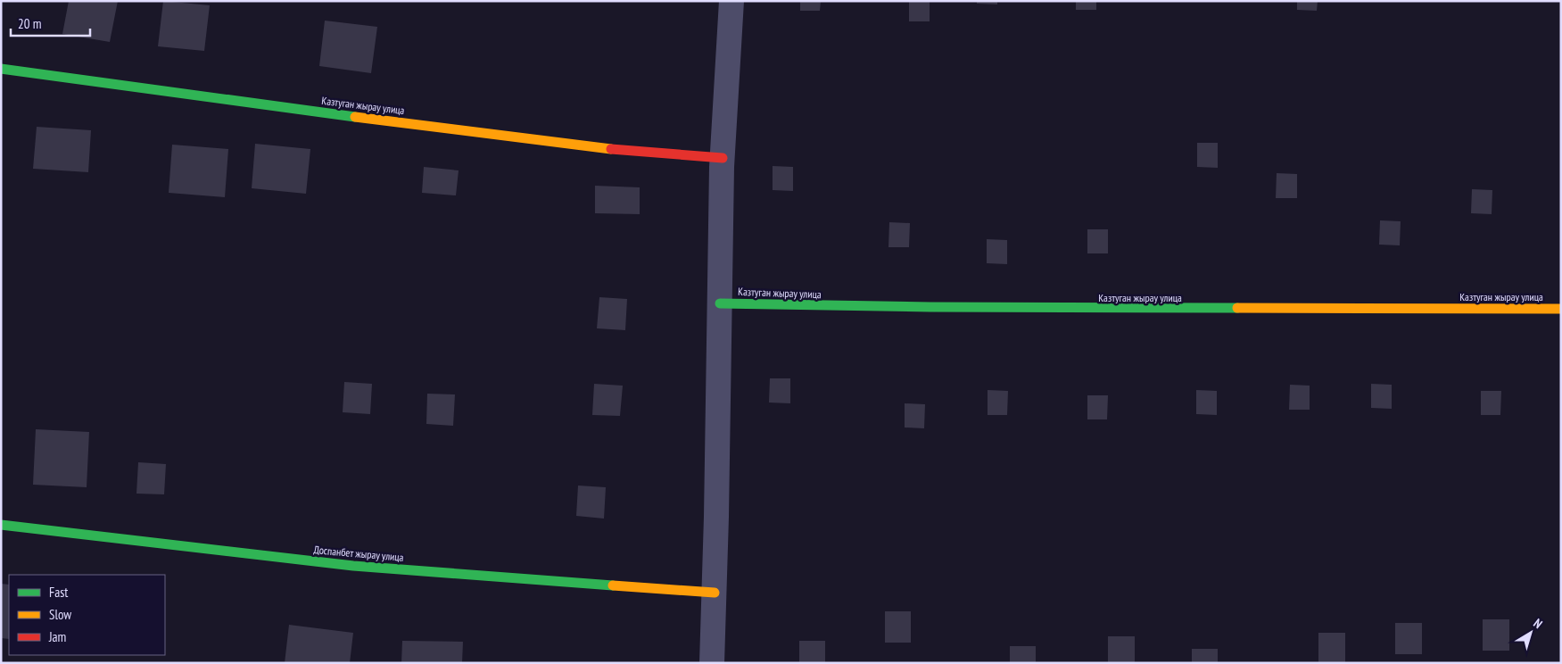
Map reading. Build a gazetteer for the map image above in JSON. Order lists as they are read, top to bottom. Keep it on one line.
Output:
{"streets":{"street":["Казтуган жырау улица","Доспанбет жырау улица"]},"legend":["Fast","Slow","Jam"],"scale_bar":"20 m","north":"top right"}
